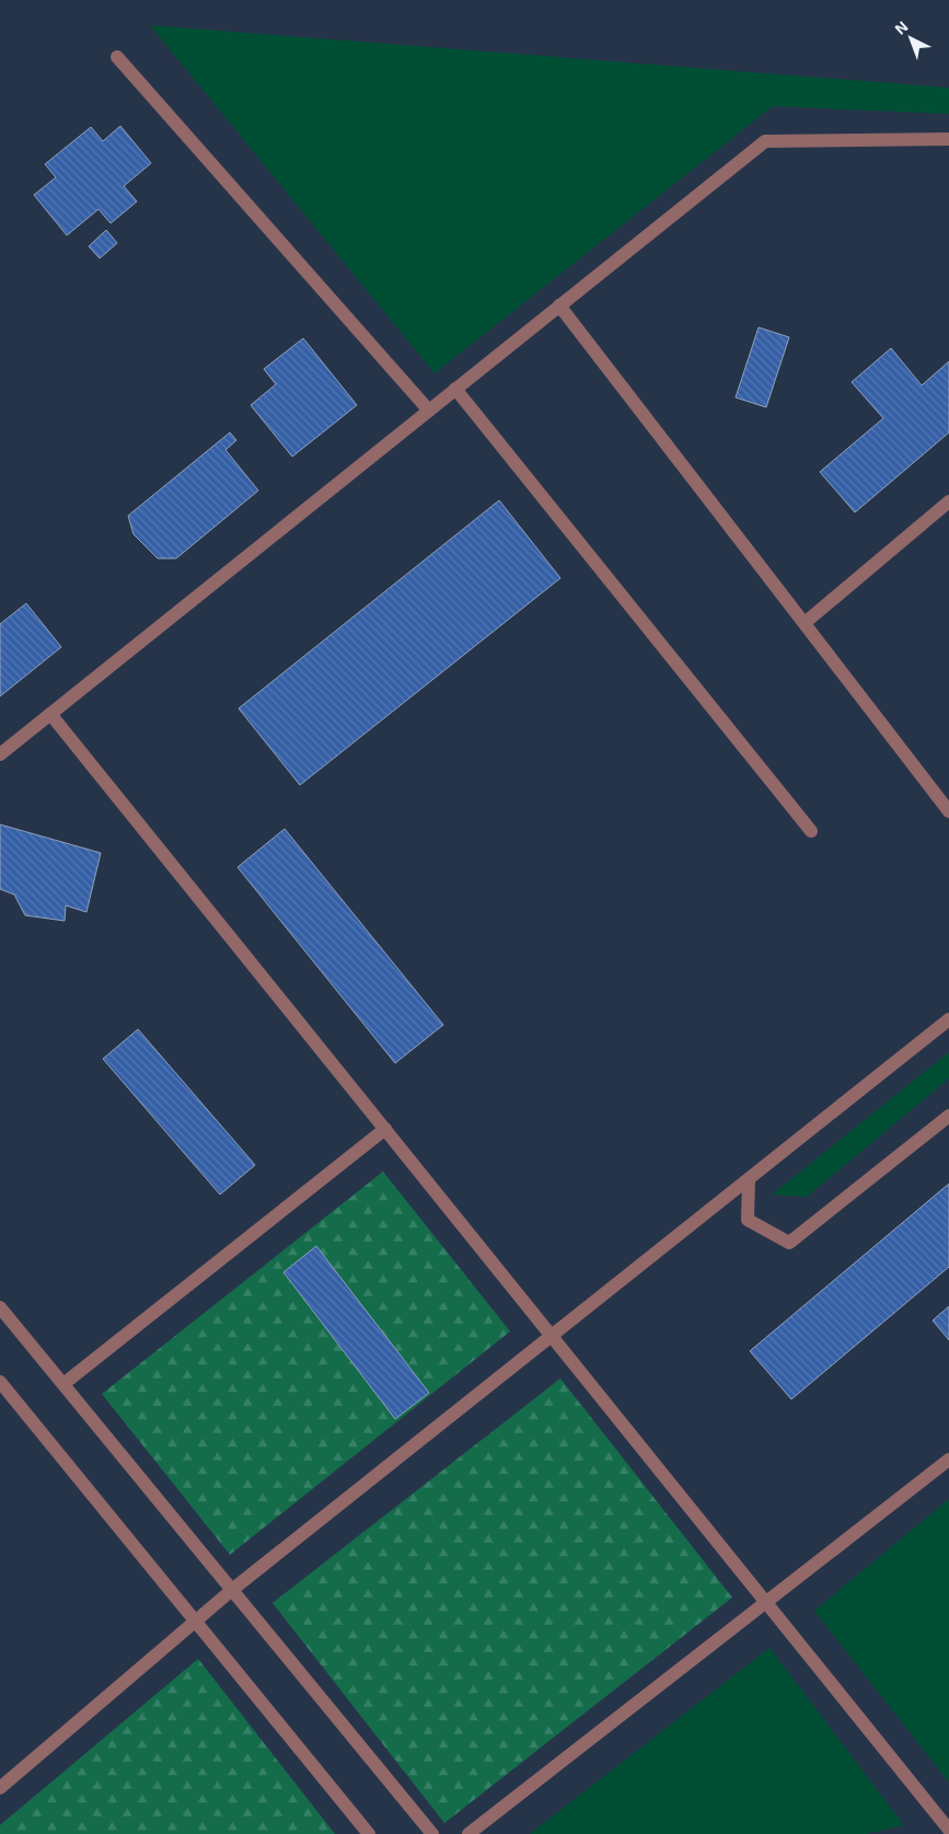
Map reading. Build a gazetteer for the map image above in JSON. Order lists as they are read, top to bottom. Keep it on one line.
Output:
{"north":"top left"}
